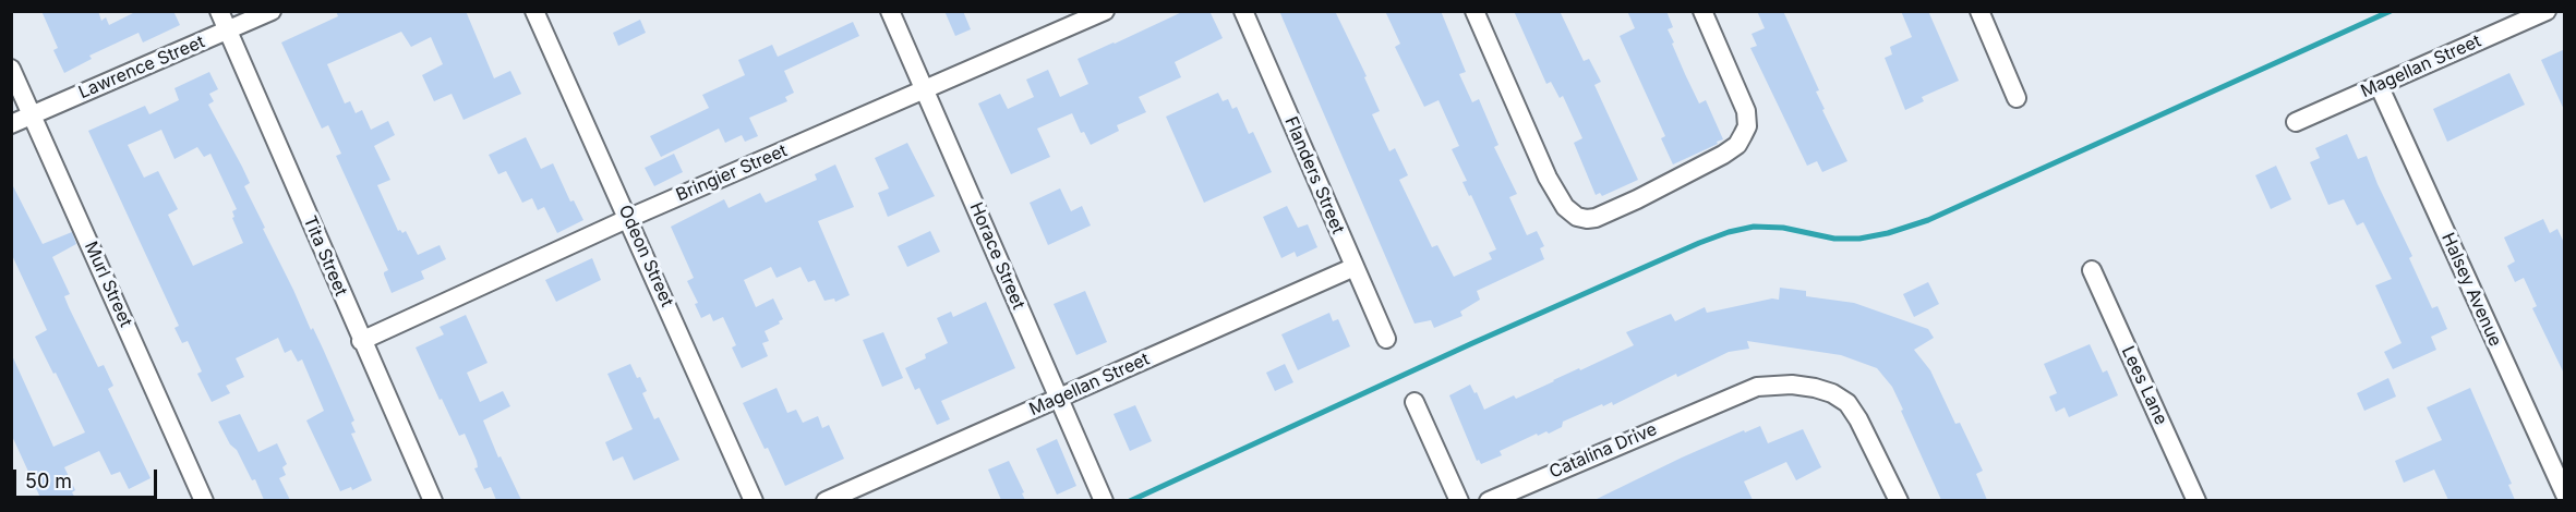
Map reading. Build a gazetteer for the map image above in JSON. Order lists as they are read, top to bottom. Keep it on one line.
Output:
{"streets":{"street":["Magellan Street","Lawrence Street","Bringier Street","Flanders Street","Tita Street","Odeon Street","Horace Street","Murl Street","Halsey Avenue","Lees Lane","Catalina Drive"]},"crossings":[["Magellan Street","Flanders Street"],["Magellan Street","Horace Street"],["Magellan Street","Halsey Avenue"],["Lawrence Street","Tita Street"],["Lawrence Street","Murl Street"],["Bringier Street","Tita Street"],["Bringier Street","Odeon Street"],["Bringier Street","Horace Street"]],"scale_bar":"50 m"}
